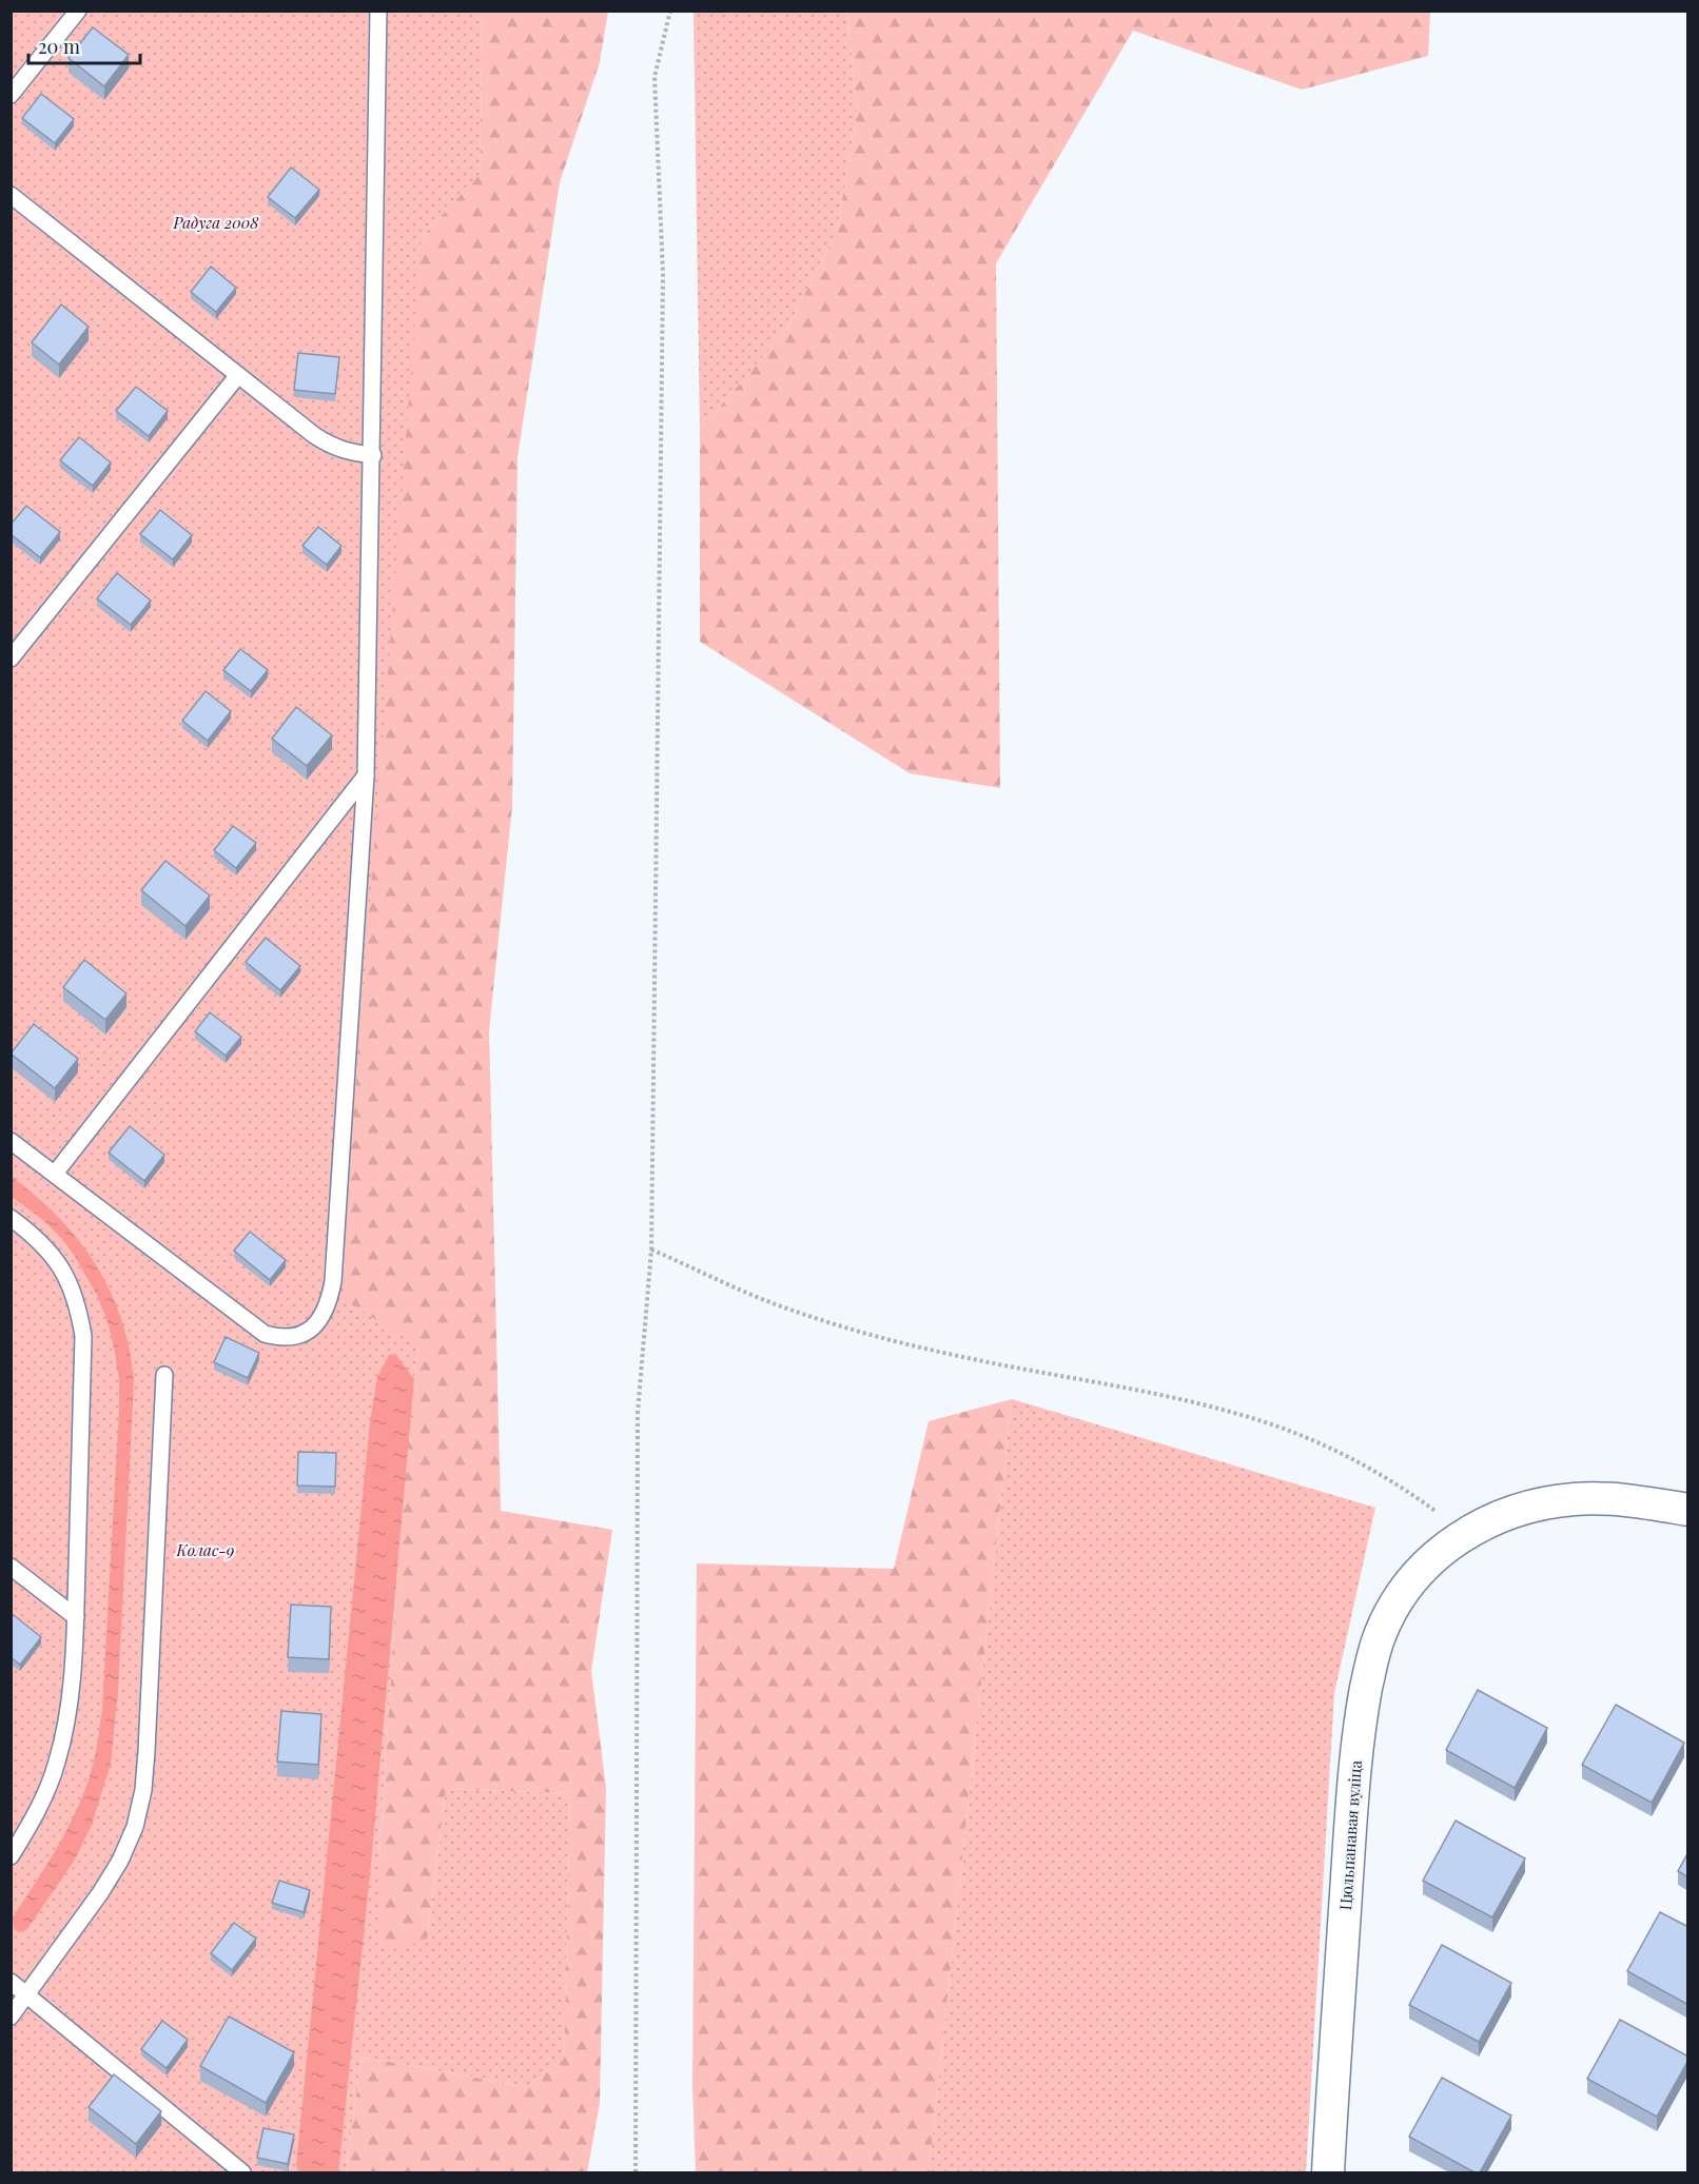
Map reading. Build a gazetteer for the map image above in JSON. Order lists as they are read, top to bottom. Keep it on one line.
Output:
{"streets":{"street":["Цюльпанавая вуліца"]},"parks":["Радуга 2008","Колас-9"],"scale_bar":"20 m"}
